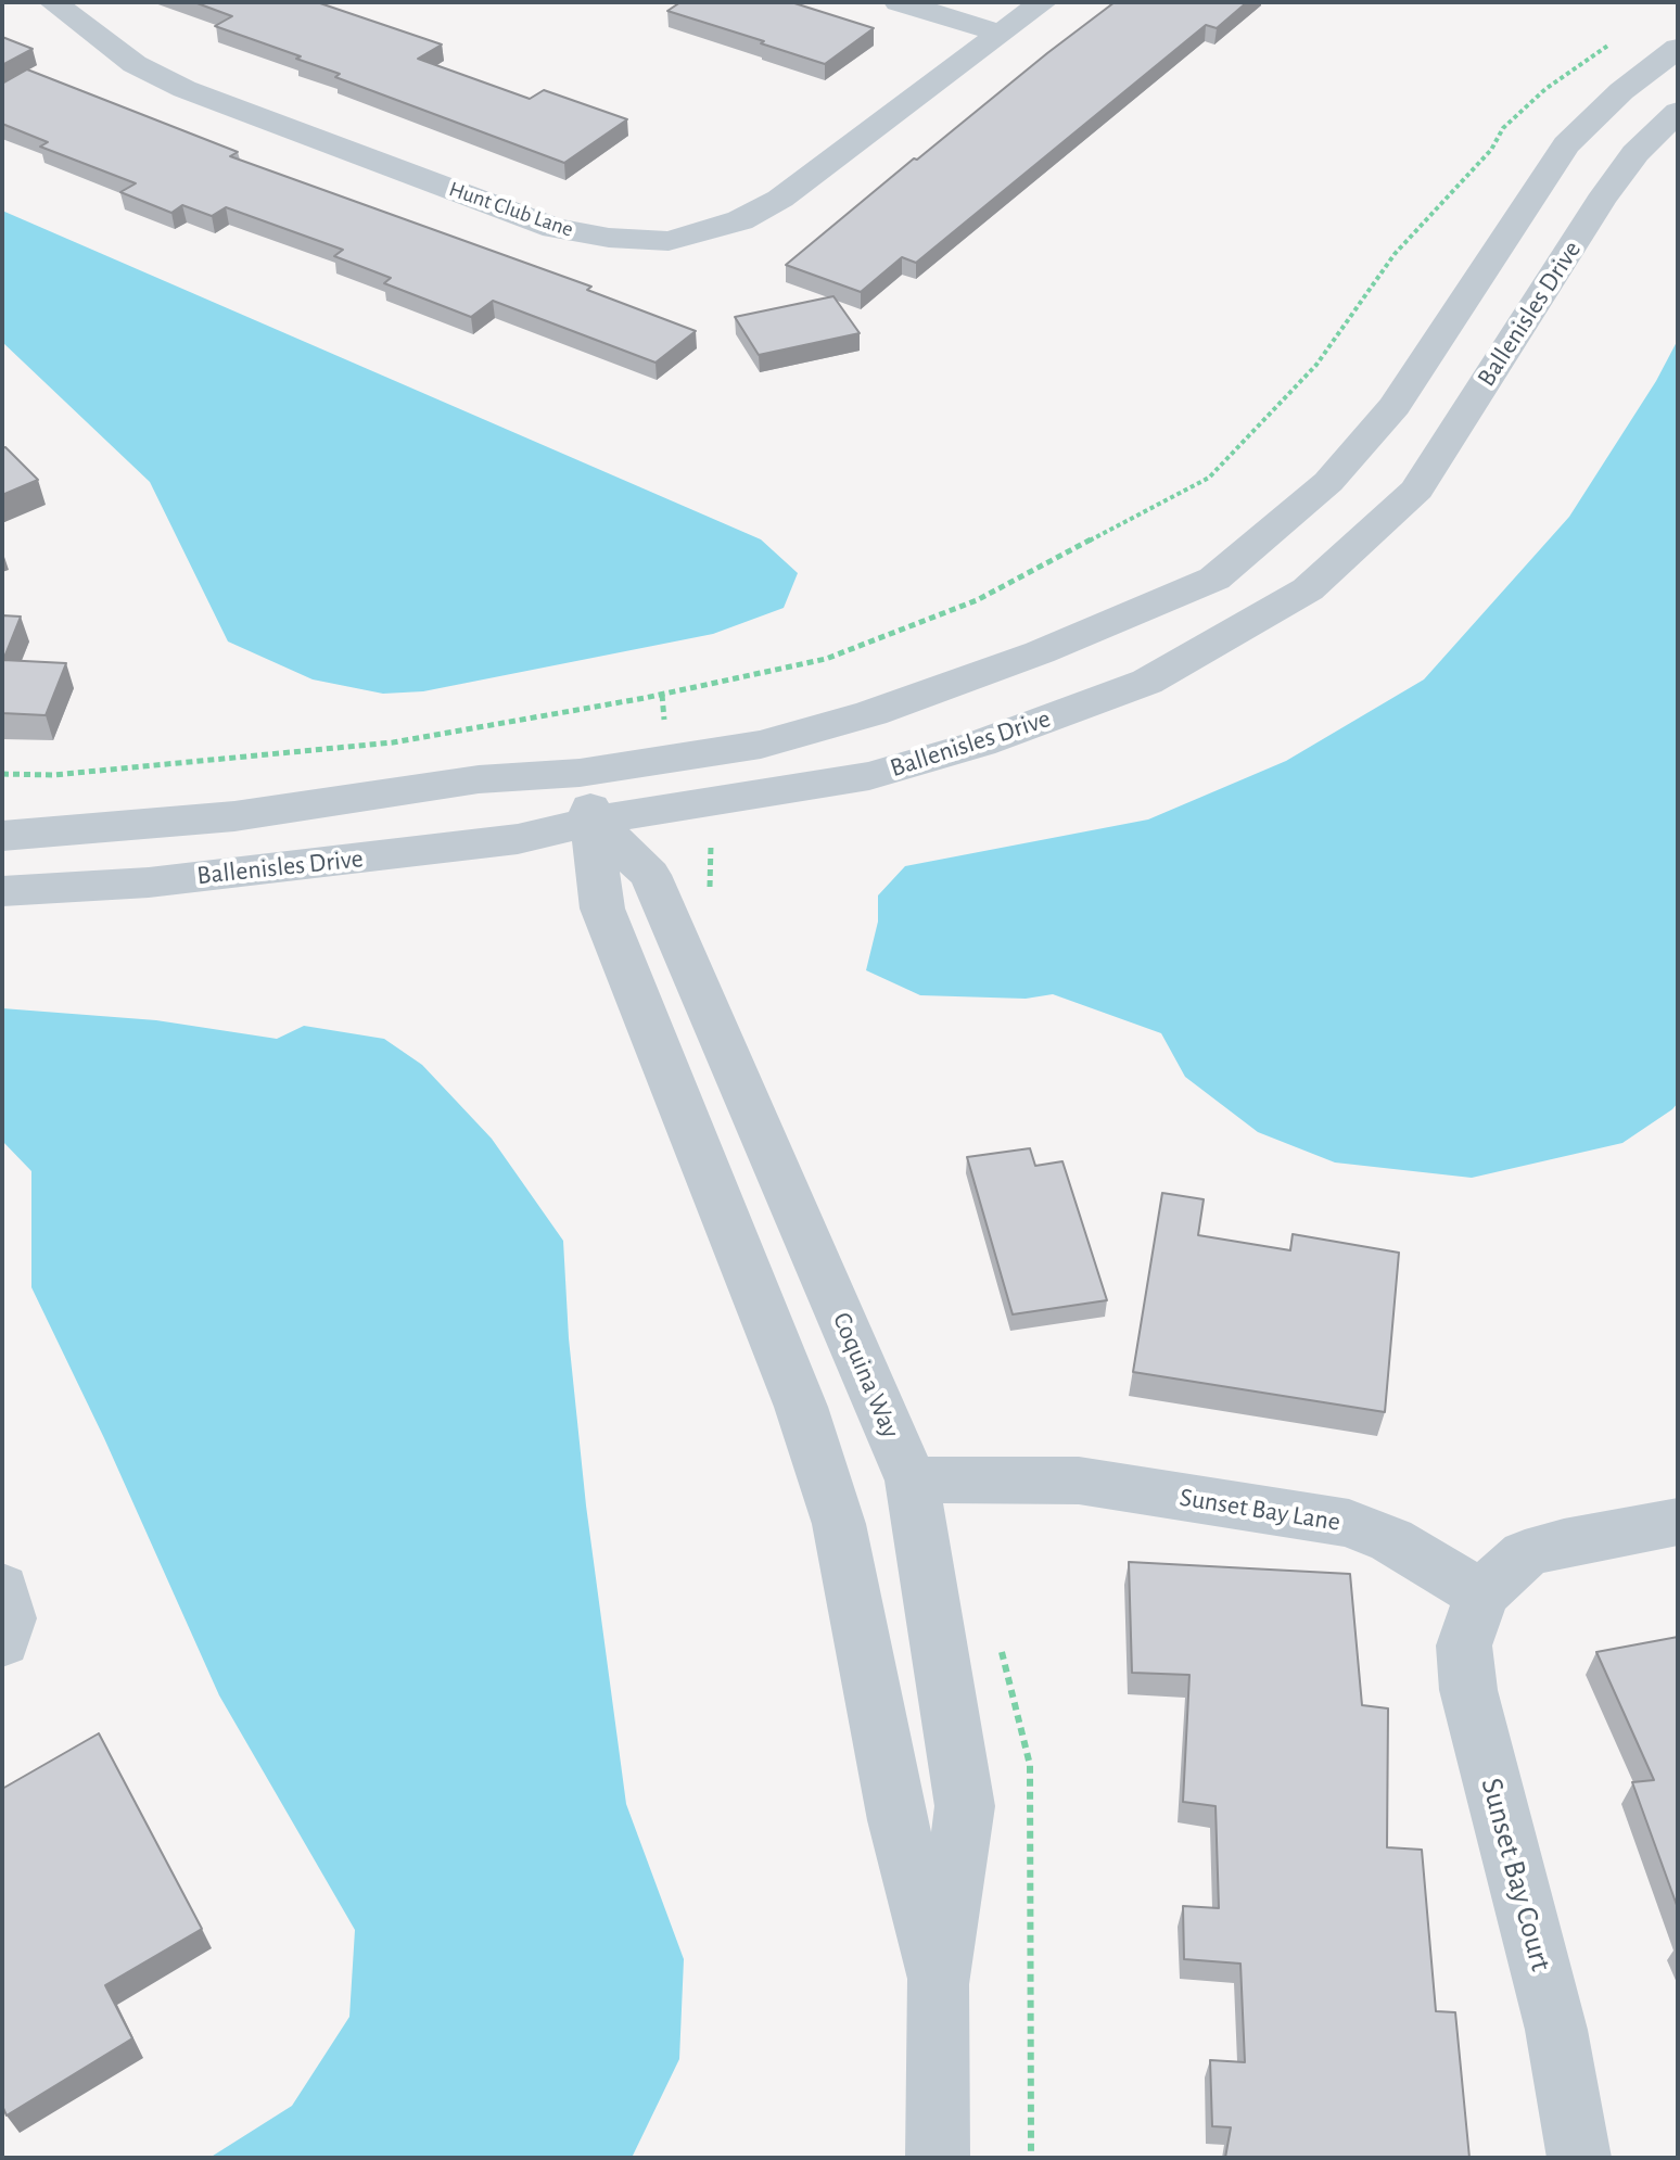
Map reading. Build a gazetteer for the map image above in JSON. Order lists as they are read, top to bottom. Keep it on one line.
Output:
{"streets":{"street":["Hunt Club Lane","Ballenisles Drive","Coquina Way","Sunset Bay Lane","Sunset Bay Court"]},"crossings":[["Ballenisles Drive","Coquina Way"],["Coquina Way","Sunset Bay Lane"],["Sunset Bay Lane","Sunset Bay Court"]]}
